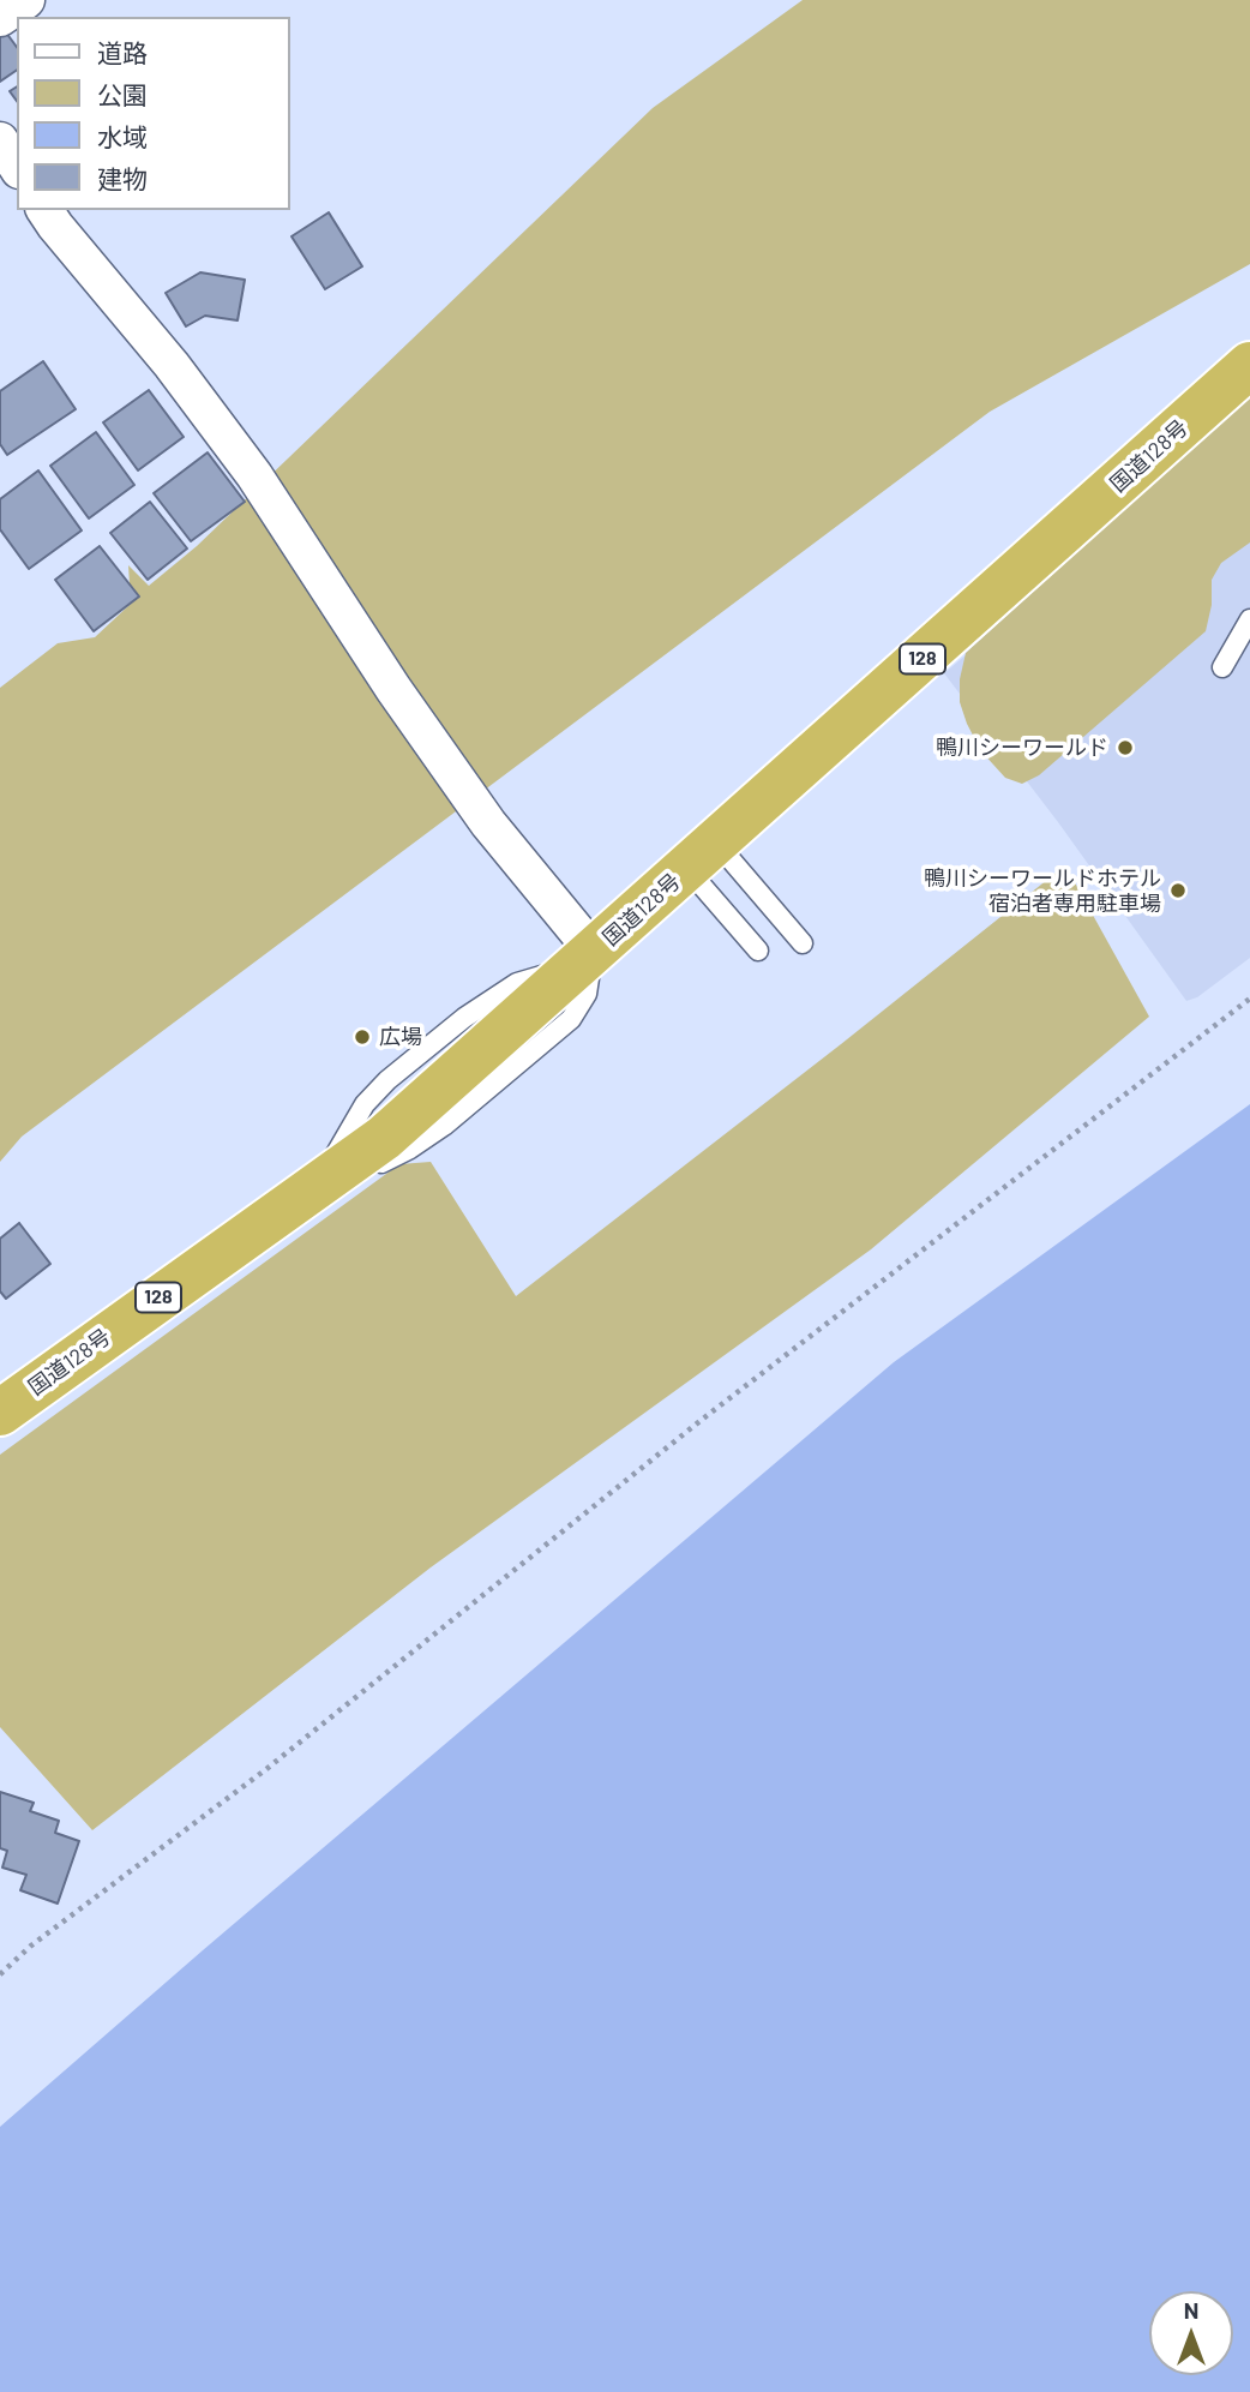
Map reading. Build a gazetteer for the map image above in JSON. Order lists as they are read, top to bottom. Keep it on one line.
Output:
{"streets":{"highway":["国道128号","128"]},"places":["鴨川シーワールド","鴨川シーワールドホテル 宿泊者専用駐車場","広場"],"legend":["道路","公園","水域","建物"],"north":"top"}
